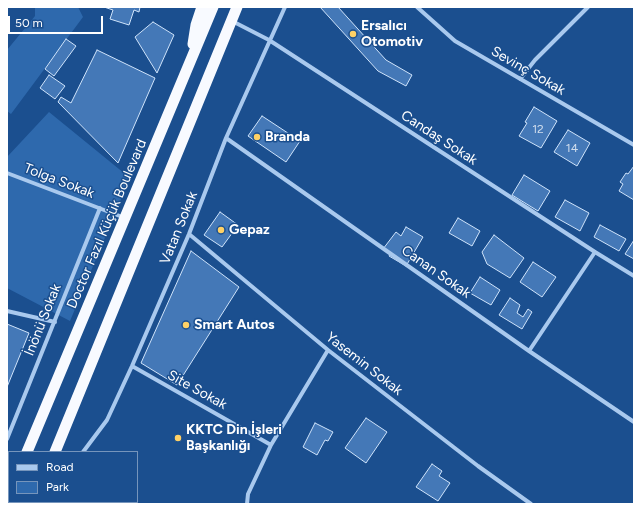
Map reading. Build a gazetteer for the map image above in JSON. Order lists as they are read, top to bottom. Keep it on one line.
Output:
{"streets":{"highway":["Doctor Fazıl Küçük Boulevard"],"street":["Sevinç Sokak","Candaş Sokak","Tolga Sokak","Vatan Sokak","Canan Sokak","İnönü Sokak","Yasemin Sokak","Site Sokak"]},"crossings":[["Candaş Sokak","Vatan Sokak"],["Tolga Sokak","Doctor Fazıl Küçük Boulevard"],["Tolga Sokak","İnönü Sokak"],["Vatan Sokak","Canan Sokak"],["Vatan Sokak","Yasemin Sokak"],["Vatan Sokak","Site Sokak"]],"places":["Ersalıcı Otomotiv","Branda","Gepaz","Smart Autos","KKTC Din İşleri Başkanlığı"],"house_numbers":["12","14"],"legend":["Road","Park"],"scale_bar":"50 m"}
